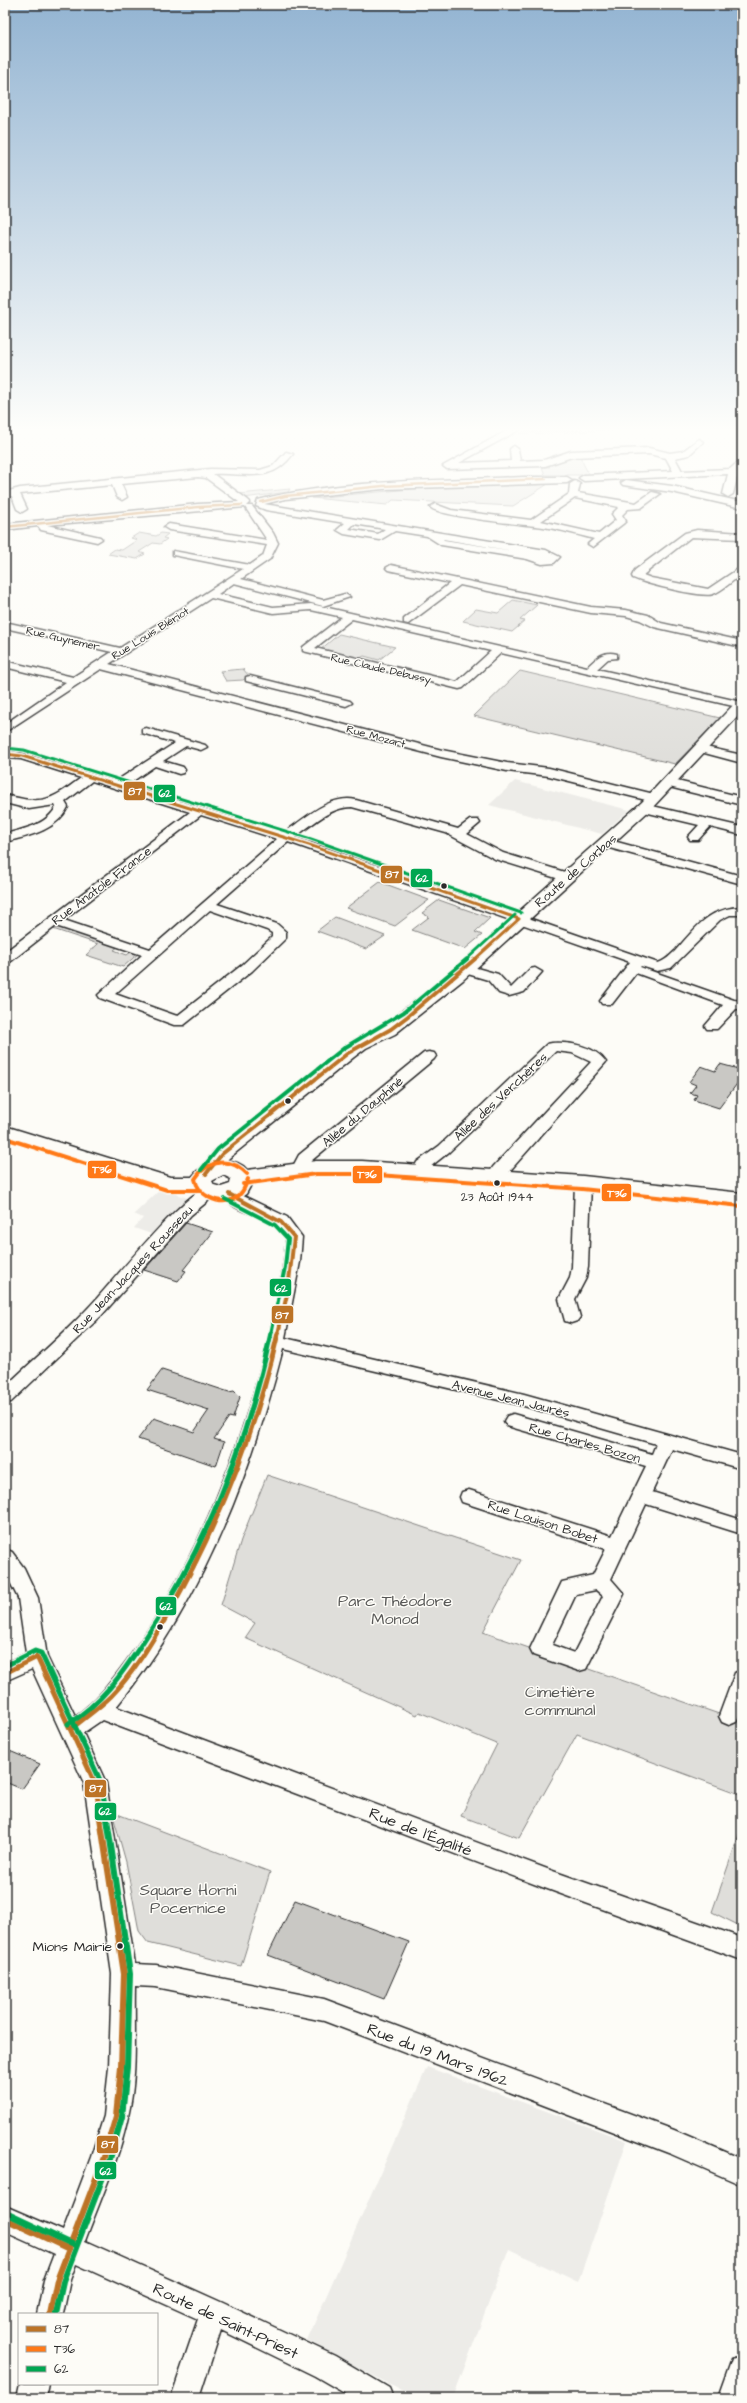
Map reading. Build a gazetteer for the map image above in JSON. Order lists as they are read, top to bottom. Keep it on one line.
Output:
{"streets":{"street":["Rue Louis Blériot","Rue Guynemer","Rue Claude Debussy","Rue Mozart","Route de Corbas","Rue Anatole France","Allée des Verchères","Allée du Dauphiné","Rue Jean-Jacques Rousseau","Avenue Jean Jaurès","Rue Charles Bozon","Rue Louison Bobet","Rue de l'Égalité","Rue du 19 Mars 1962","Route de Saint-Priest"]},"crossings":[["Rue Louis Blériot","Rue Guynemer"],["Rue Louis Blériot","Rue Mozart"],["Rue Mozart","Route de Corbas"],["Route de Corbas","Rue Jean-Jacques Rousseau"]],"parks":["Parc Théodore Monod","Cimetière communal","Square Horni Pocernice"],"places":["23 Août 1944","Mions Mairie"],"lines":["transit line 62","transit line 87","transit line T36"],"legend":["87","T36","62"]}
